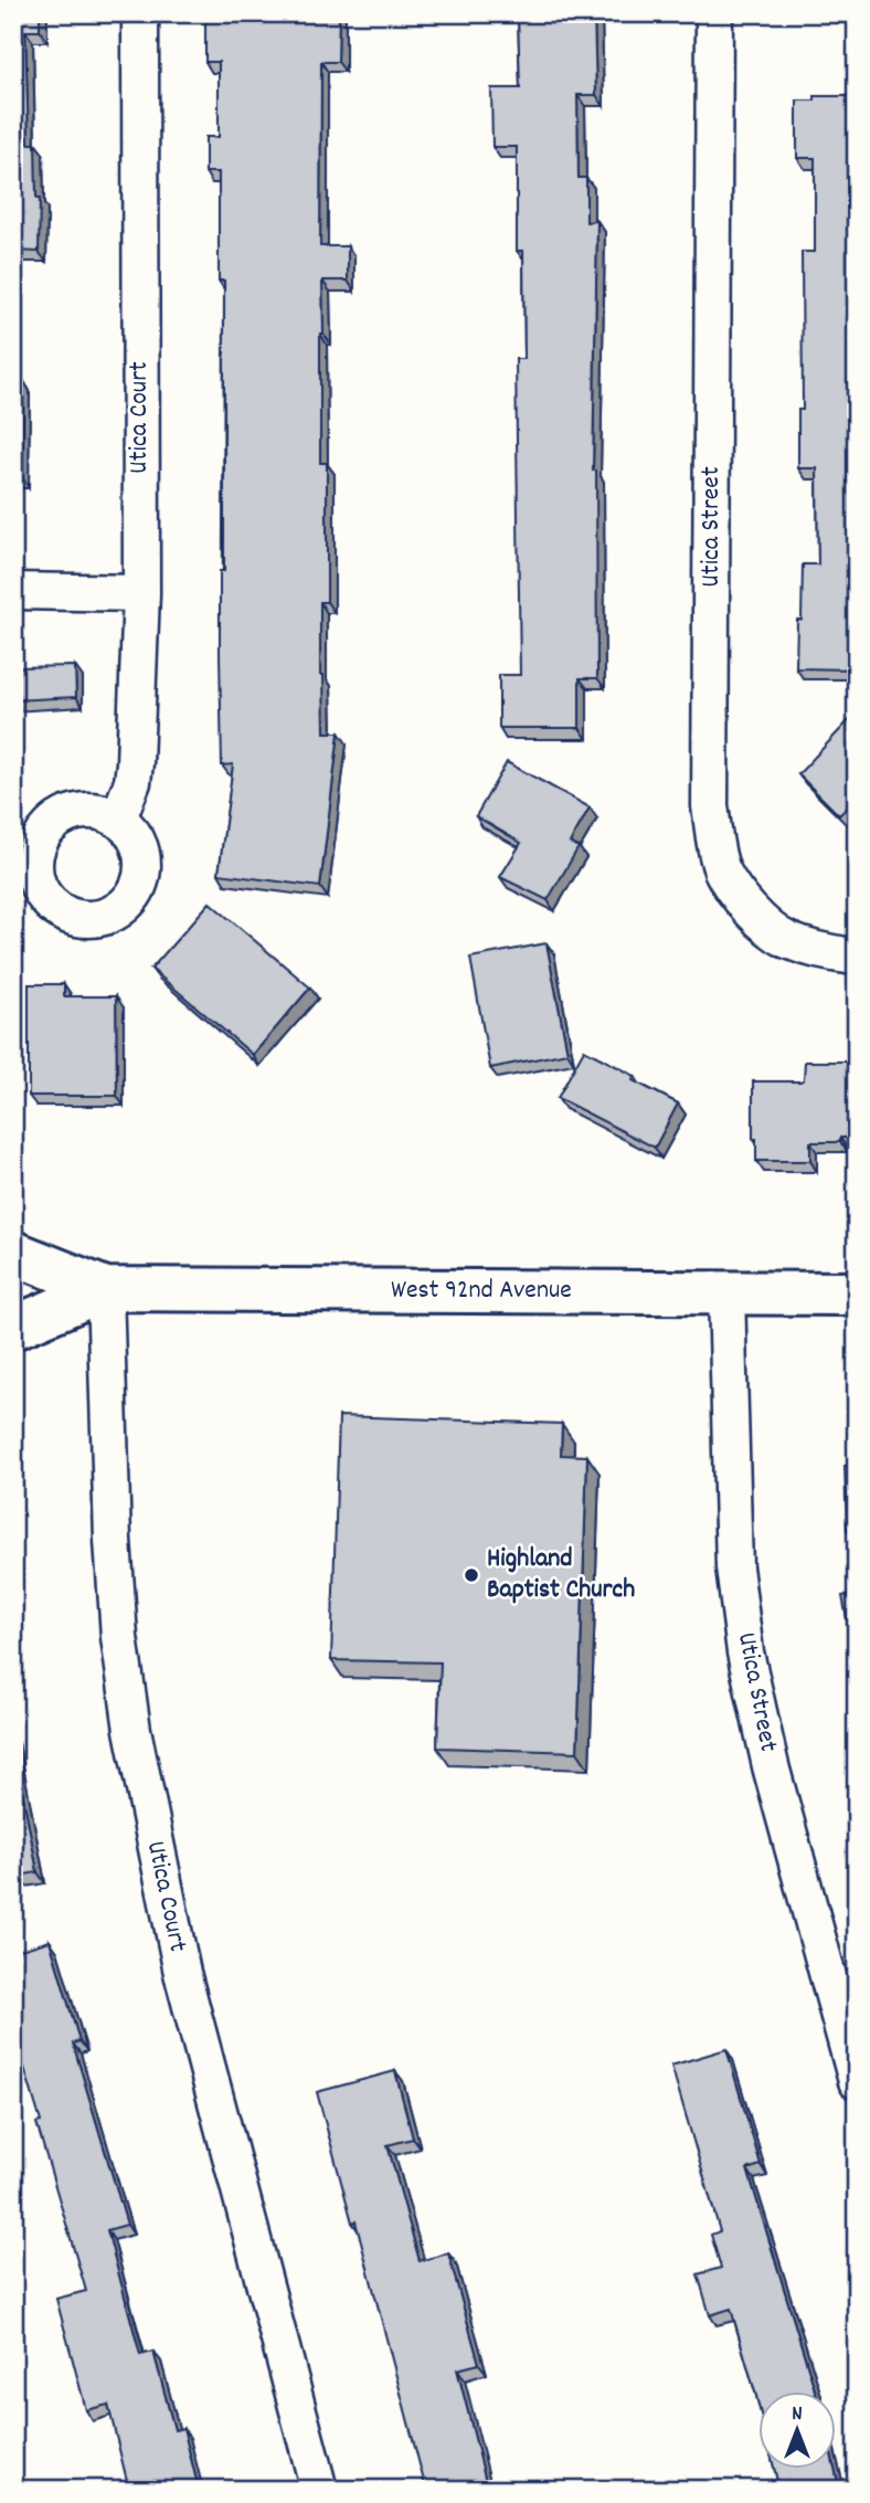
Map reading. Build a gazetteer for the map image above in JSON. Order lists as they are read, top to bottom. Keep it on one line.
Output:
{"streets":{"main road":["West 92nd Avenue"],"street":["Utica Court","Utica Street"]},"crossings":[["Utica Court","West 92nd Avenue"],["Utica Street","West 92nd Avenue"]],"places":["Highland Baptist Church"],"north":"top"}
